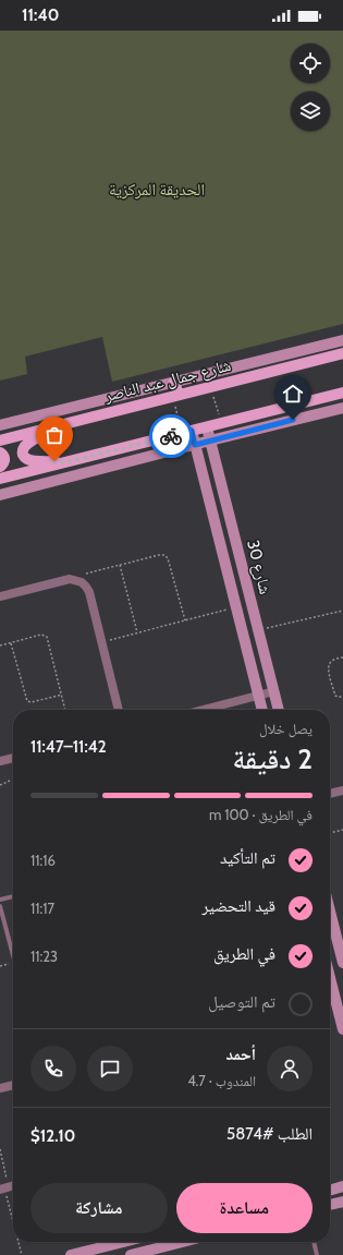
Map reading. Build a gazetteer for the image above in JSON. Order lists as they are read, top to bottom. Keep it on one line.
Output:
{"streets":{"main road":["شارع جمال عبد الناصر"],"street":["شارع 30"]},"parks":["الحديقة المركزية"],"page":{"status":"11:40","heading":["2 دقيقة","يصل خلال","11:42–11:47"],"panel":["أحمد","المندوب · 4.7","الطلب #5874","$12.10"],"bar":"في الطريق · 100 m","list":[["تم التأكيد","11:16"],["قيد التحضير","11:17"],["في الطريق","11:23"],"تم التوصيل"],"buttons":["مساعدة","مشاركة"]}}
